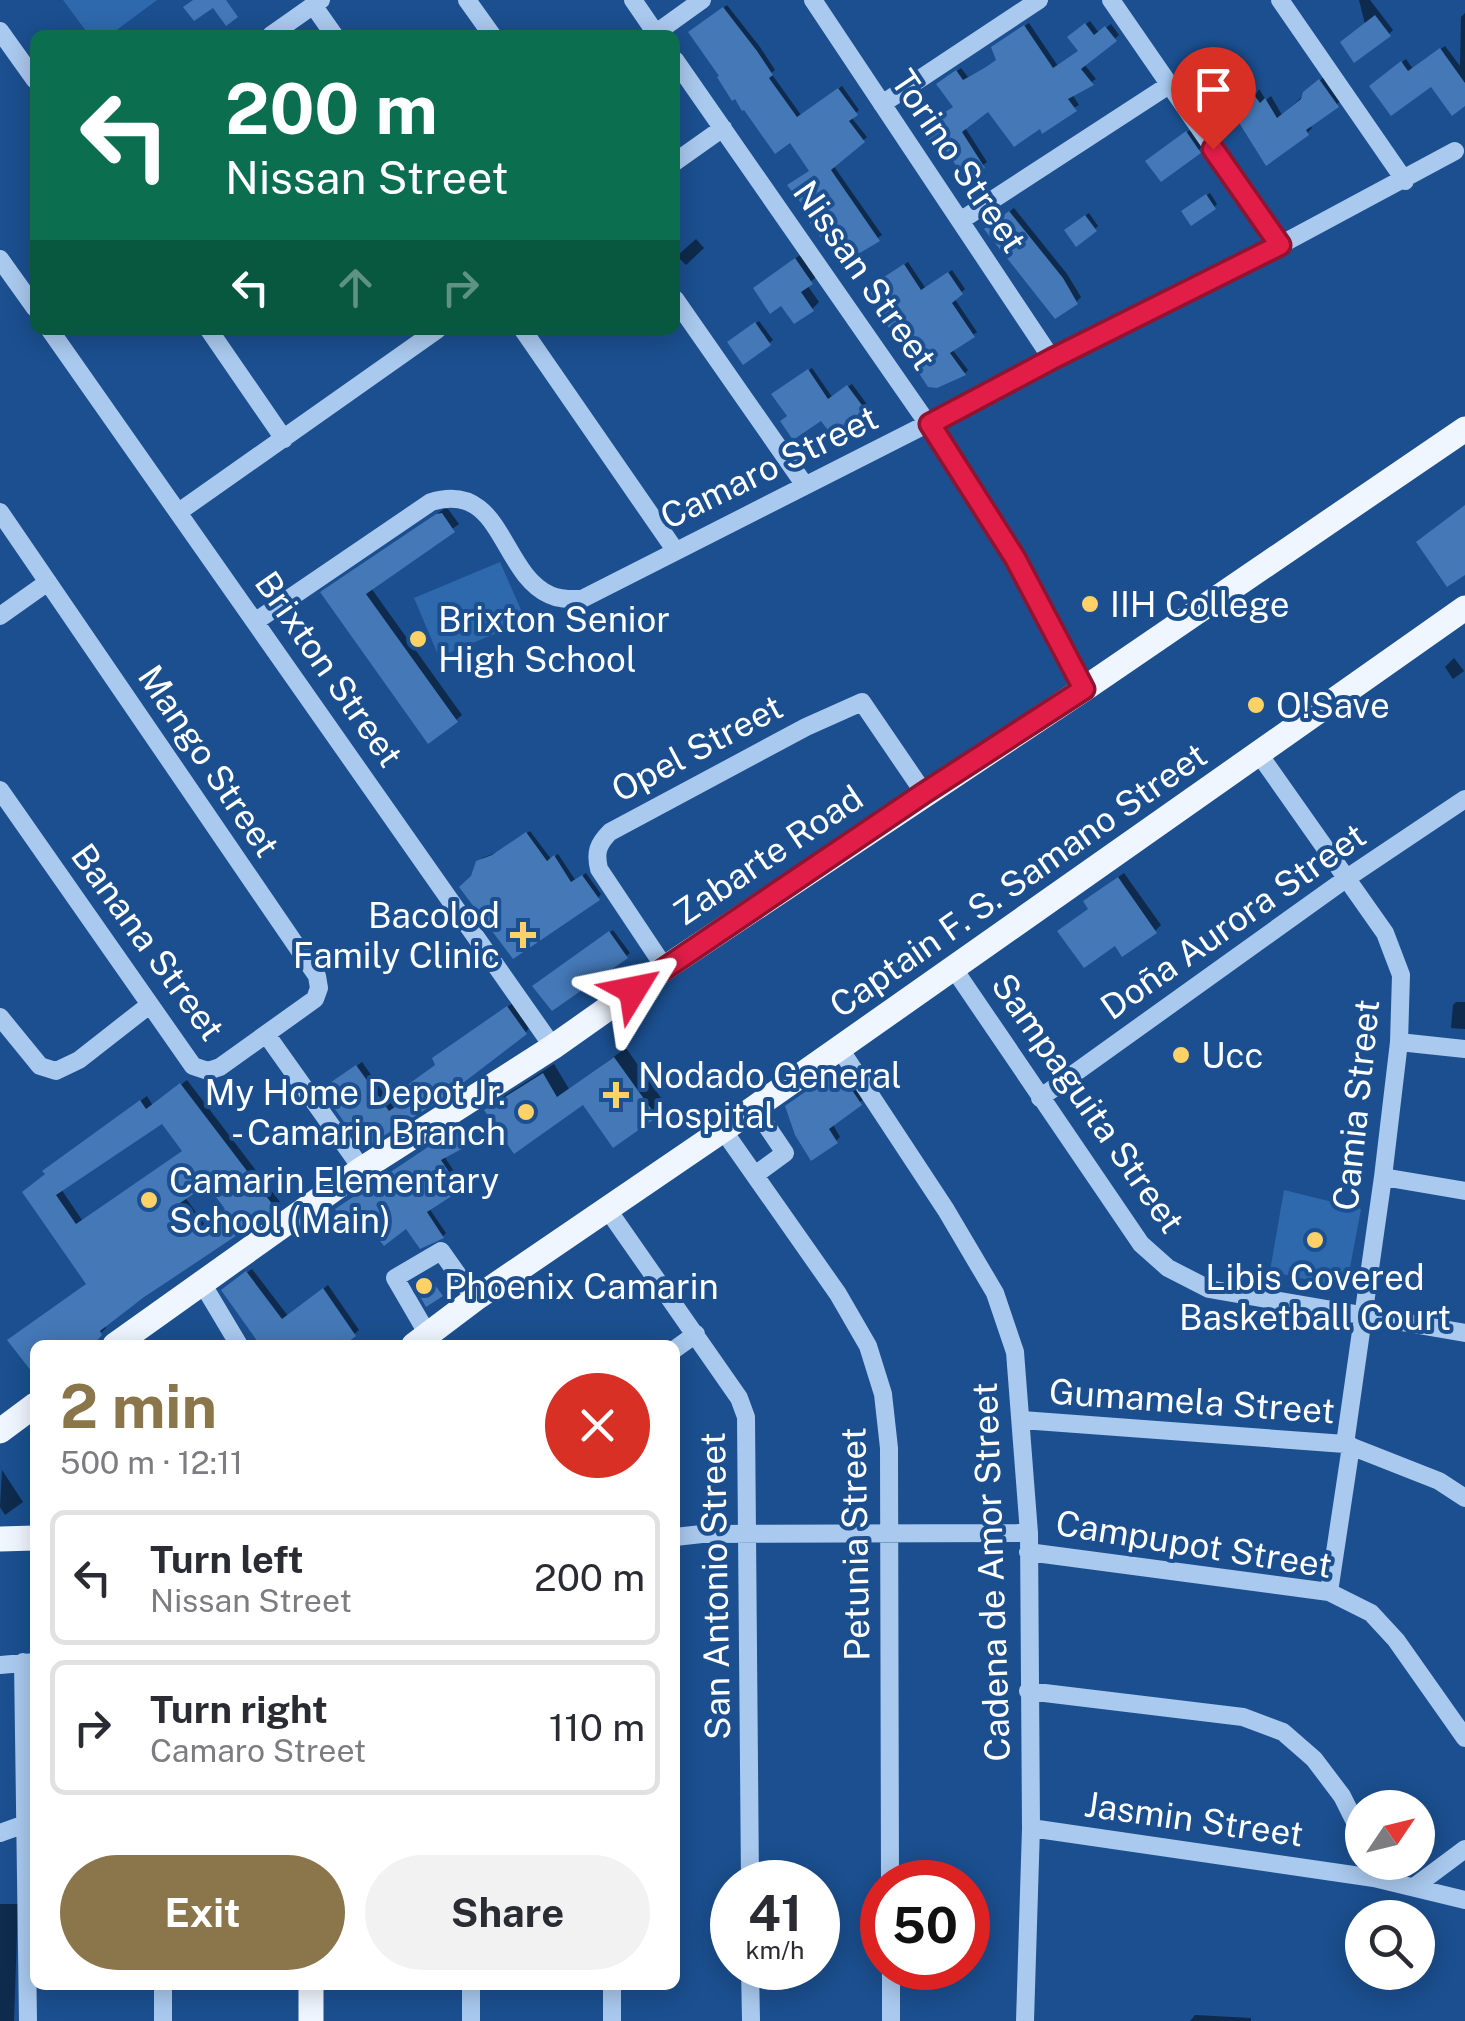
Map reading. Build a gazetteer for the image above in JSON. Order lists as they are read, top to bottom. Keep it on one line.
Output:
{"streets":{"main road":["Zabarte Road","Captain F. S. Samano Street"],"street":["Torino Street","Nissan Street","Camaro Street","Brixton Street","Opel Street","Mango Street","Doña Aurora Street","Banana Street","Sampaguita Street","Camia Street","Gumamela Street","Petunia Street","Campupot Street","Cadena de Amor Street","San Antonio Street","Jasmin Street"]},"crossings":[["Torino Street","Camaro Street"],["Nissan Street","Camaro Street"],["Nissan Street","Zabarte Road"],["Camaro Street","Brixton Street"],["Brixton Street","Zabarte Road"],["Opel Street","Zabarte Road"],["Mango Street","Banana Street"],["Captain F. S. Samano Street","Sampaguita Street"],["Captain F. S. Samano Street","Camia Street"],["Captain F. S. Samano Street","Petunia Street"],["Captain F. S. Samano Street","Cadena de Amor Street"],["Captain F. S. Samano Street","San Antonio Street"],["Doña Aurora Street","Sampaguita Street"],["Doña Aurora Street","Camia Street"],["Sampaguita Street","Camia Street"],["Camia Street","Gumamela Street"],["Camia Street","Campupot Street"],["Gumamela Street","Cadena de Amor Street"],["Petunia Street","Campupot Street"],["Campupot Street","Cadena de Amor Street"],["Campupot Street","San Antonio Street"],["Cadena de Amor Street","Jasmin Street"]],"places":{"other":["IIH College","Brixton Senior High School","O!Save","Ucc","My Home Depot Jr. - Camarin Branch","Camarin Elementary School (Main)","Libis Covered Basketball Court","Phoenix Camarin"],"health":["Bacolod Family Clinic","Nodado General Hospital"]},"north":"top right","page":{"turn":["200 m","Nissan Street"],"heading":["2 min","500 m · 12:11"],"list":[{"name":"Turn left","note":"Nissan Street","value":"200 m"},{"name":"Turn right","note":"Camaro Street","value":"110 m"}],"buttons":["Exit","Share"],"speed":"41 km/h","limit":"50"}}
